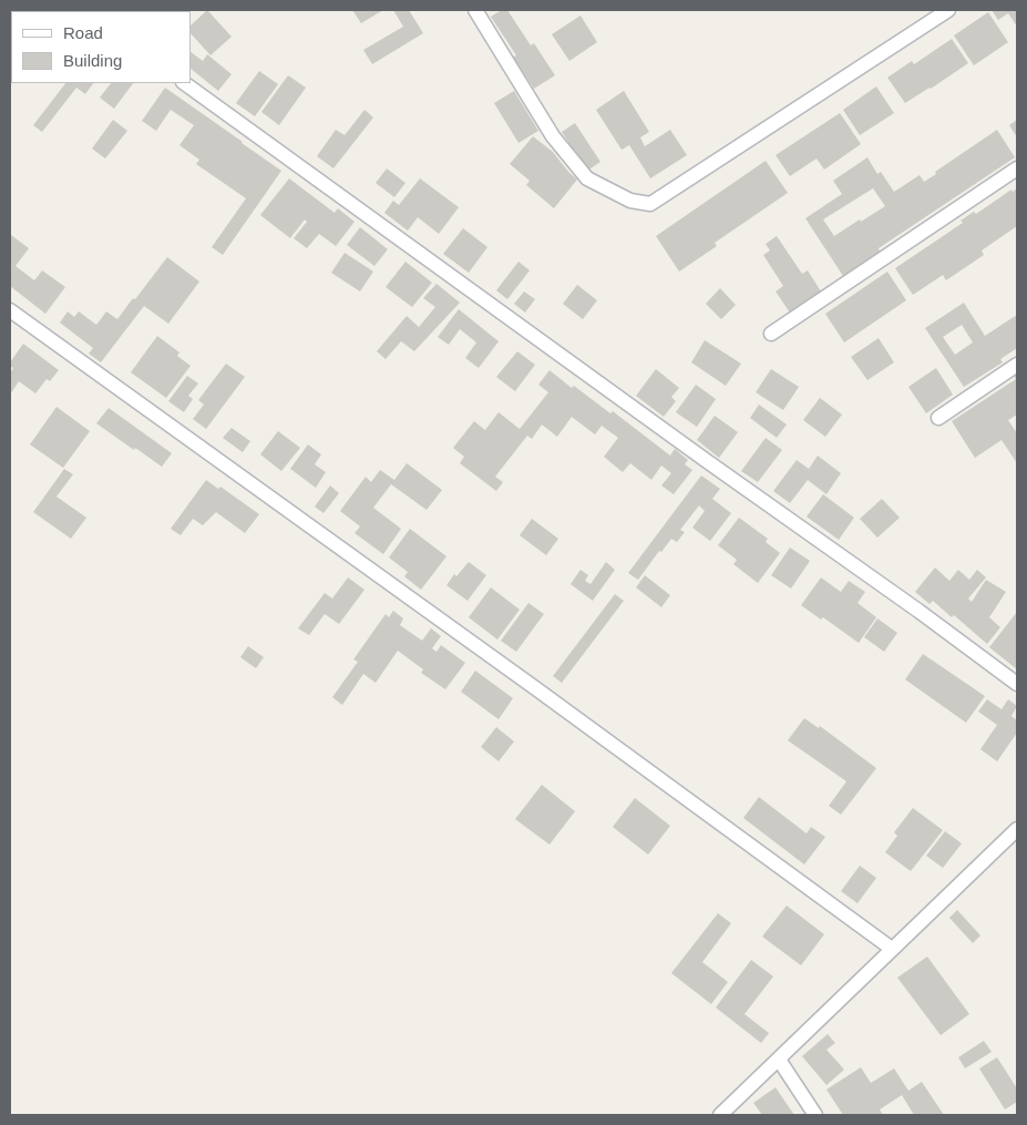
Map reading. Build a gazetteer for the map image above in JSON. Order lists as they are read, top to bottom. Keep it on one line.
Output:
{"legend":["Road","Building"]}
